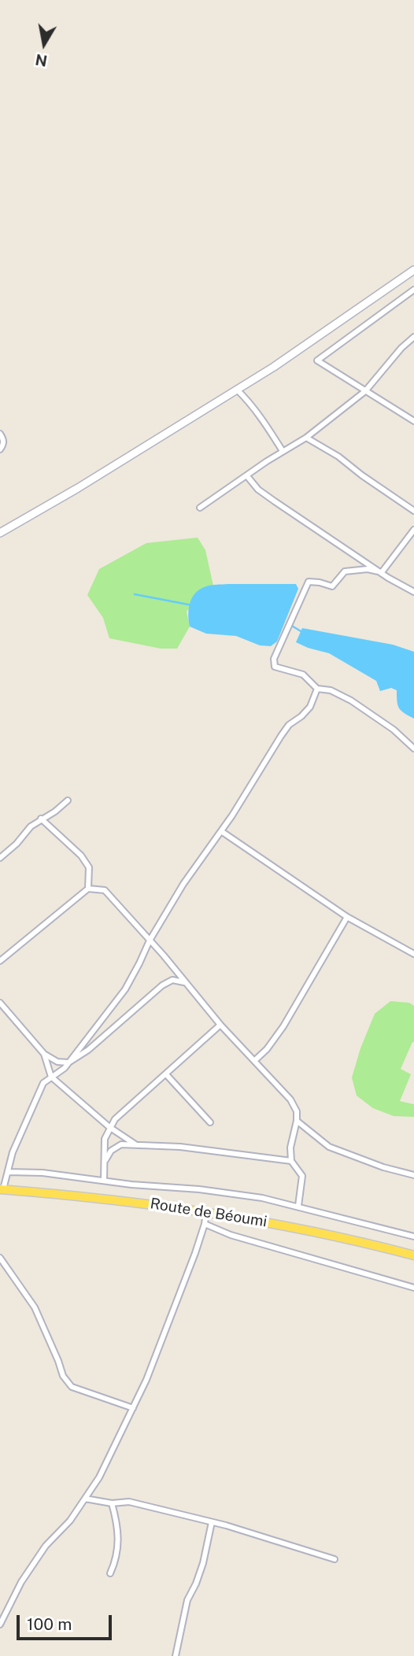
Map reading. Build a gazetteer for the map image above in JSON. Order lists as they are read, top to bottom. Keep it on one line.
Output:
{"streets":{"main road":["Route de Béoumi"]},"scale_bar":"100 m","north":"bottom"}
